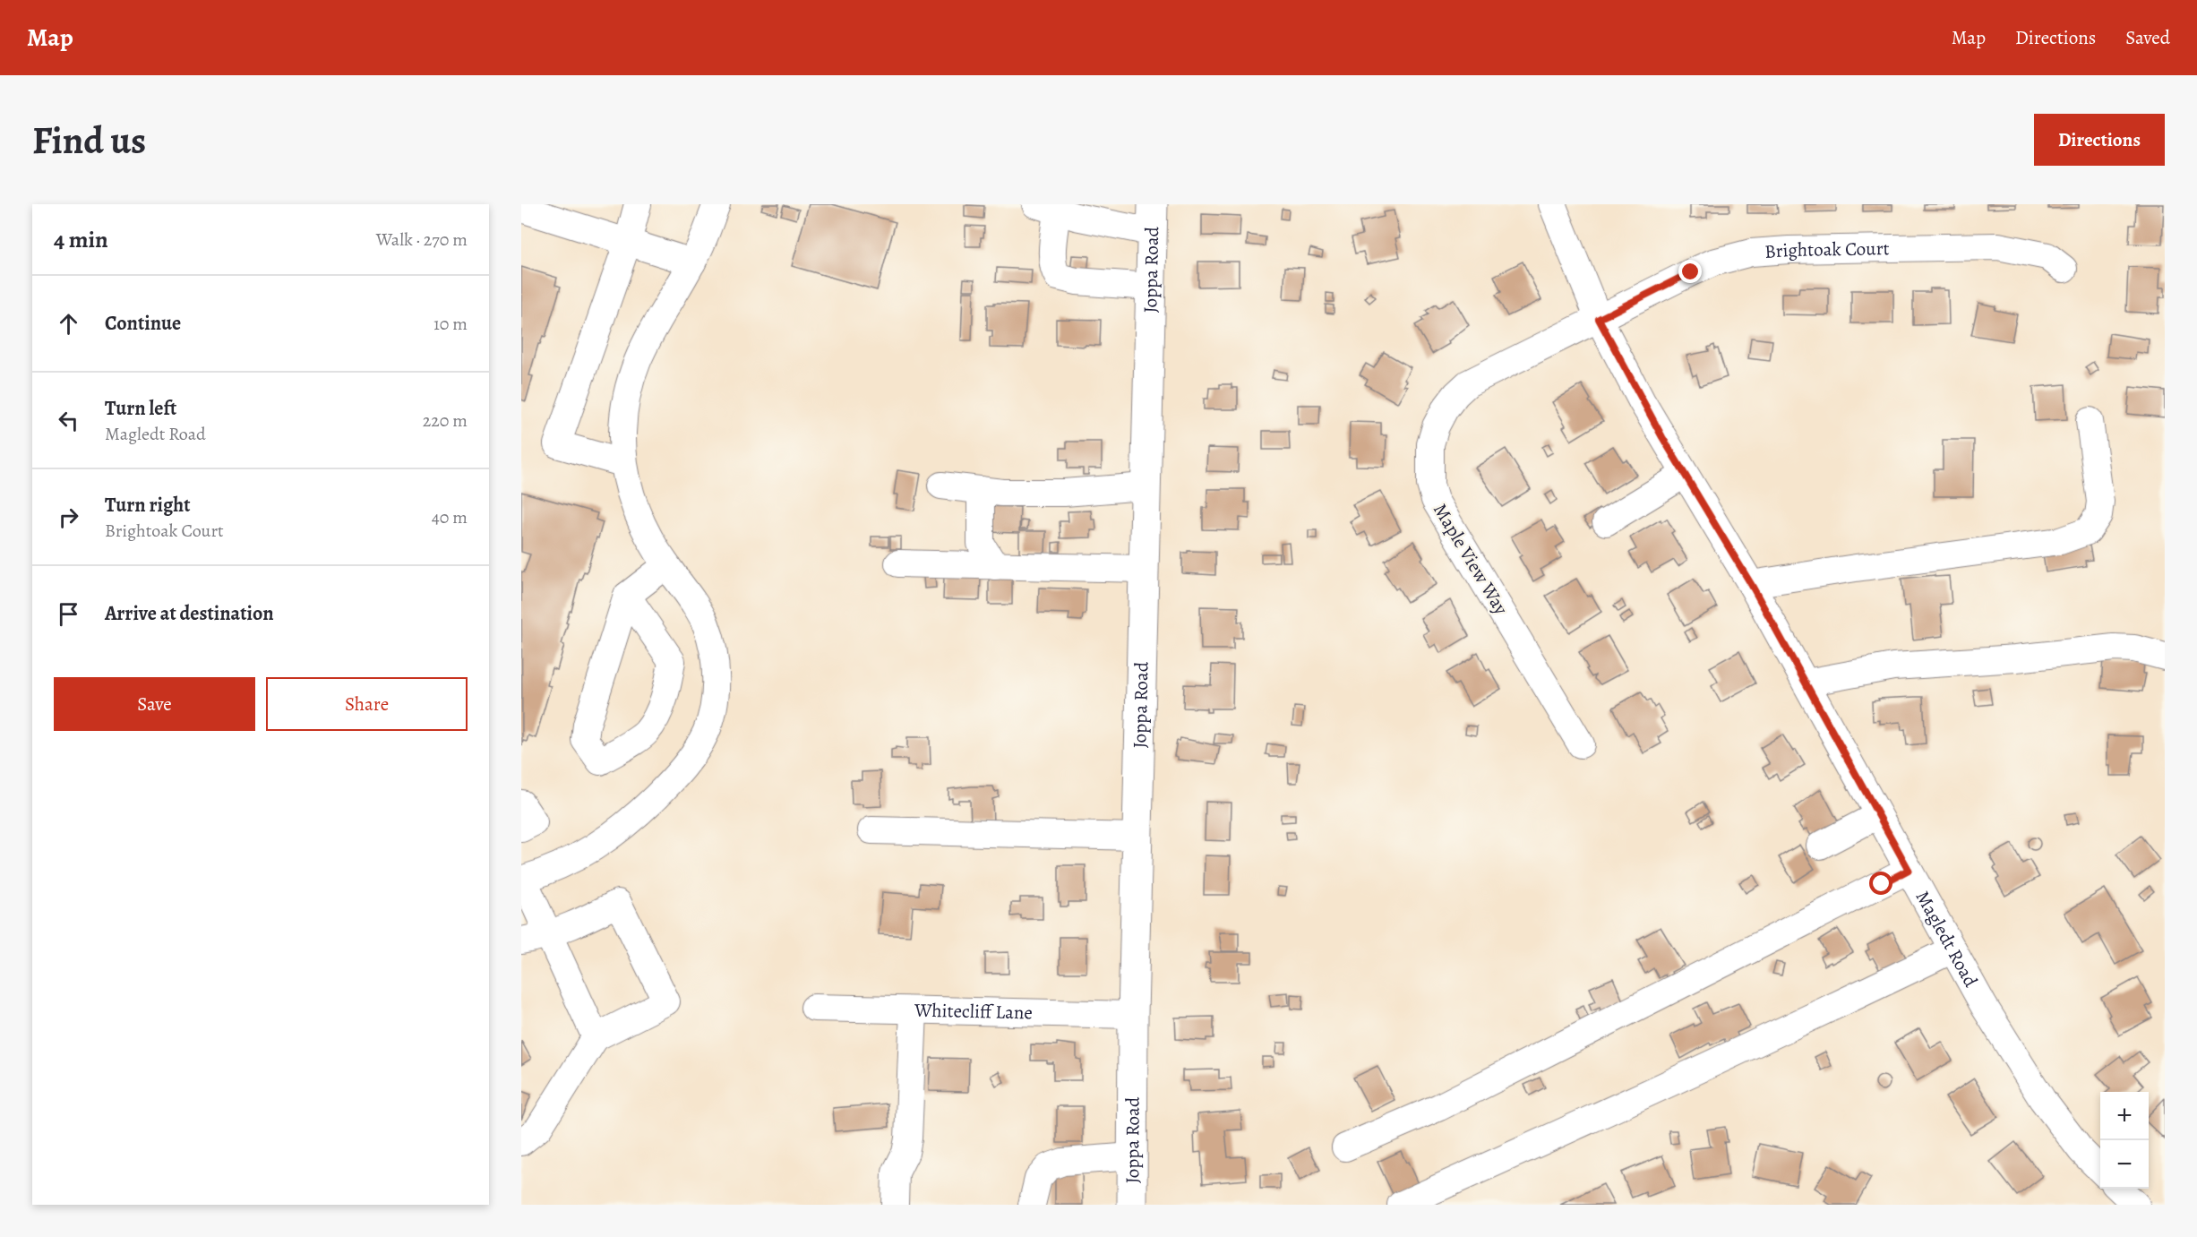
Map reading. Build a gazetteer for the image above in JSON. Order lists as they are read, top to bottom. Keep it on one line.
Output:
{"streets":{"main road":["Joppa Road"],"street":["Brightoak Court","Maple View Way","Magledt Road","Whitecliff Lane"]},"crossings":[["Brightoak Court","Maple View Way"],["Brightoak Court","Magledt Road"],["Joppa Road","Whitecliff Lane"],["Maple View Way","Magledt Road"]],"page":{"header":"Map","nav":["Map","Directions","Saved"],"buttons":["Directions",["Save","Share"]],"title":"Find us","heading":["4 min","Walk · 270 m"],"list":[["Continue","10 m"],["Turn left","Magledt Road","220 m"],["Turn right","Brightoak Court","40 m"],"Arrive at destination"],"map_buttons":["+","−"]}}
